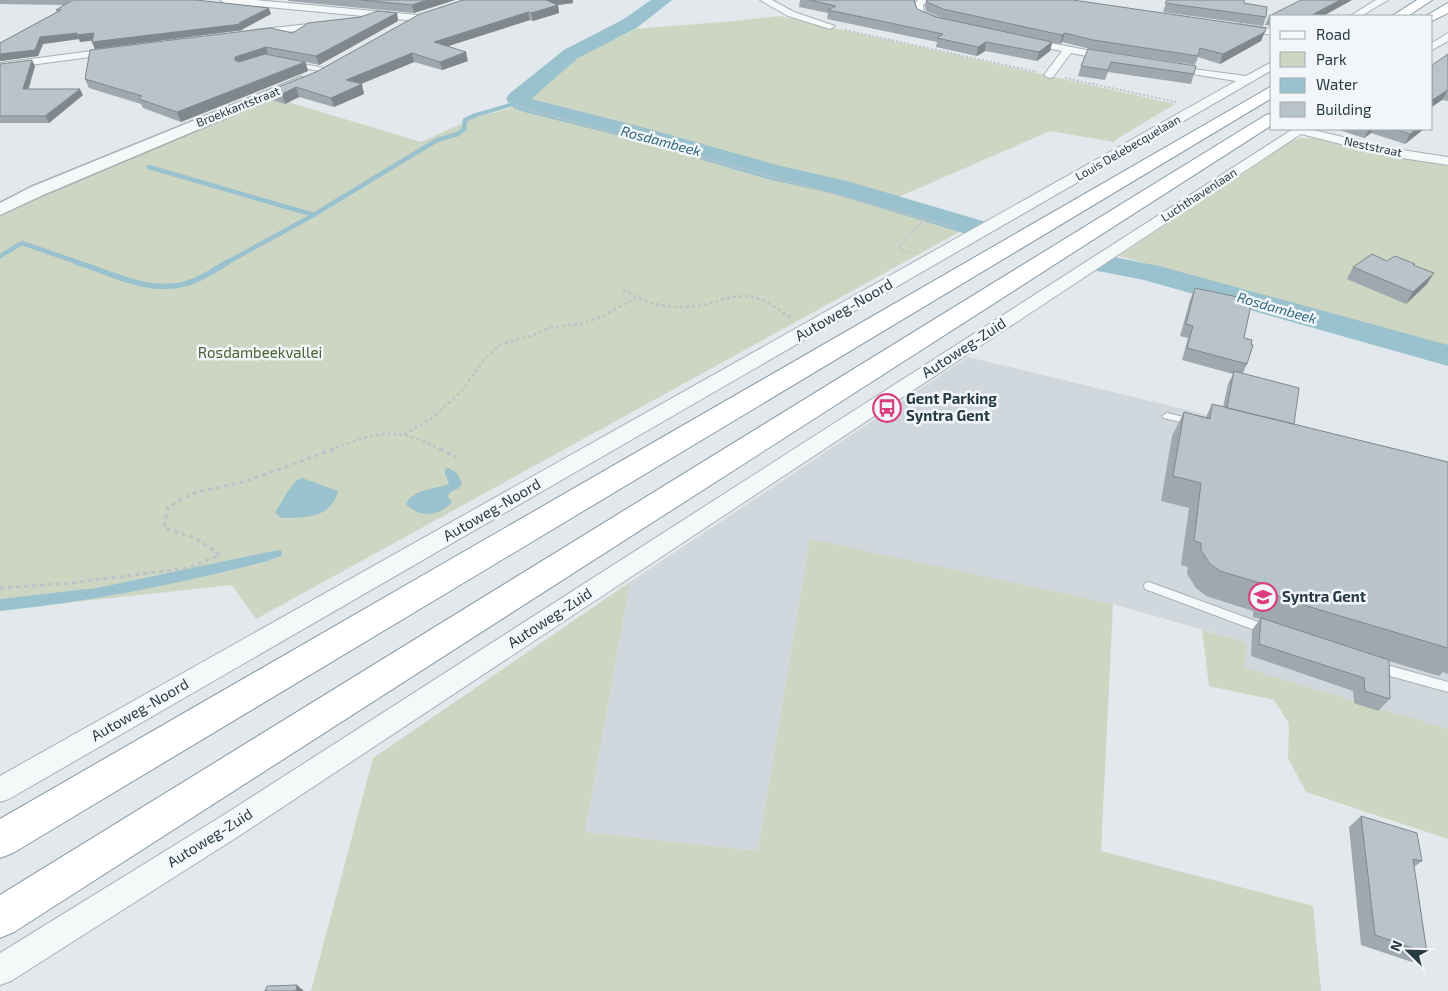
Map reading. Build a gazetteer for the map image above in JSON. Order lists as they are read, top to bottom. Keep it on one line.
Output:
{"streets":{"street":["Broekkantstraat","Neststraat","Louis Delebecquelaan","Luchthavenlaan","Autoweg-Noord","Autoweg-Zuid"]},"crossings":[["Neststraat","Luchthavenlaan"],["Louis Delebecquelaan","Autoweg-Noord"],["Luchthavenlaan","Autoweg-Zuid"]],"water":["Rosdambeek"],"parks":["Rosdambeekvallei"],"places":{"bus stop":["Gent Parking Syntra Gent"],"school or university":["Syntra Gent"]},"legend":["Road","Park","Water","Building"],"north":"top left"}
